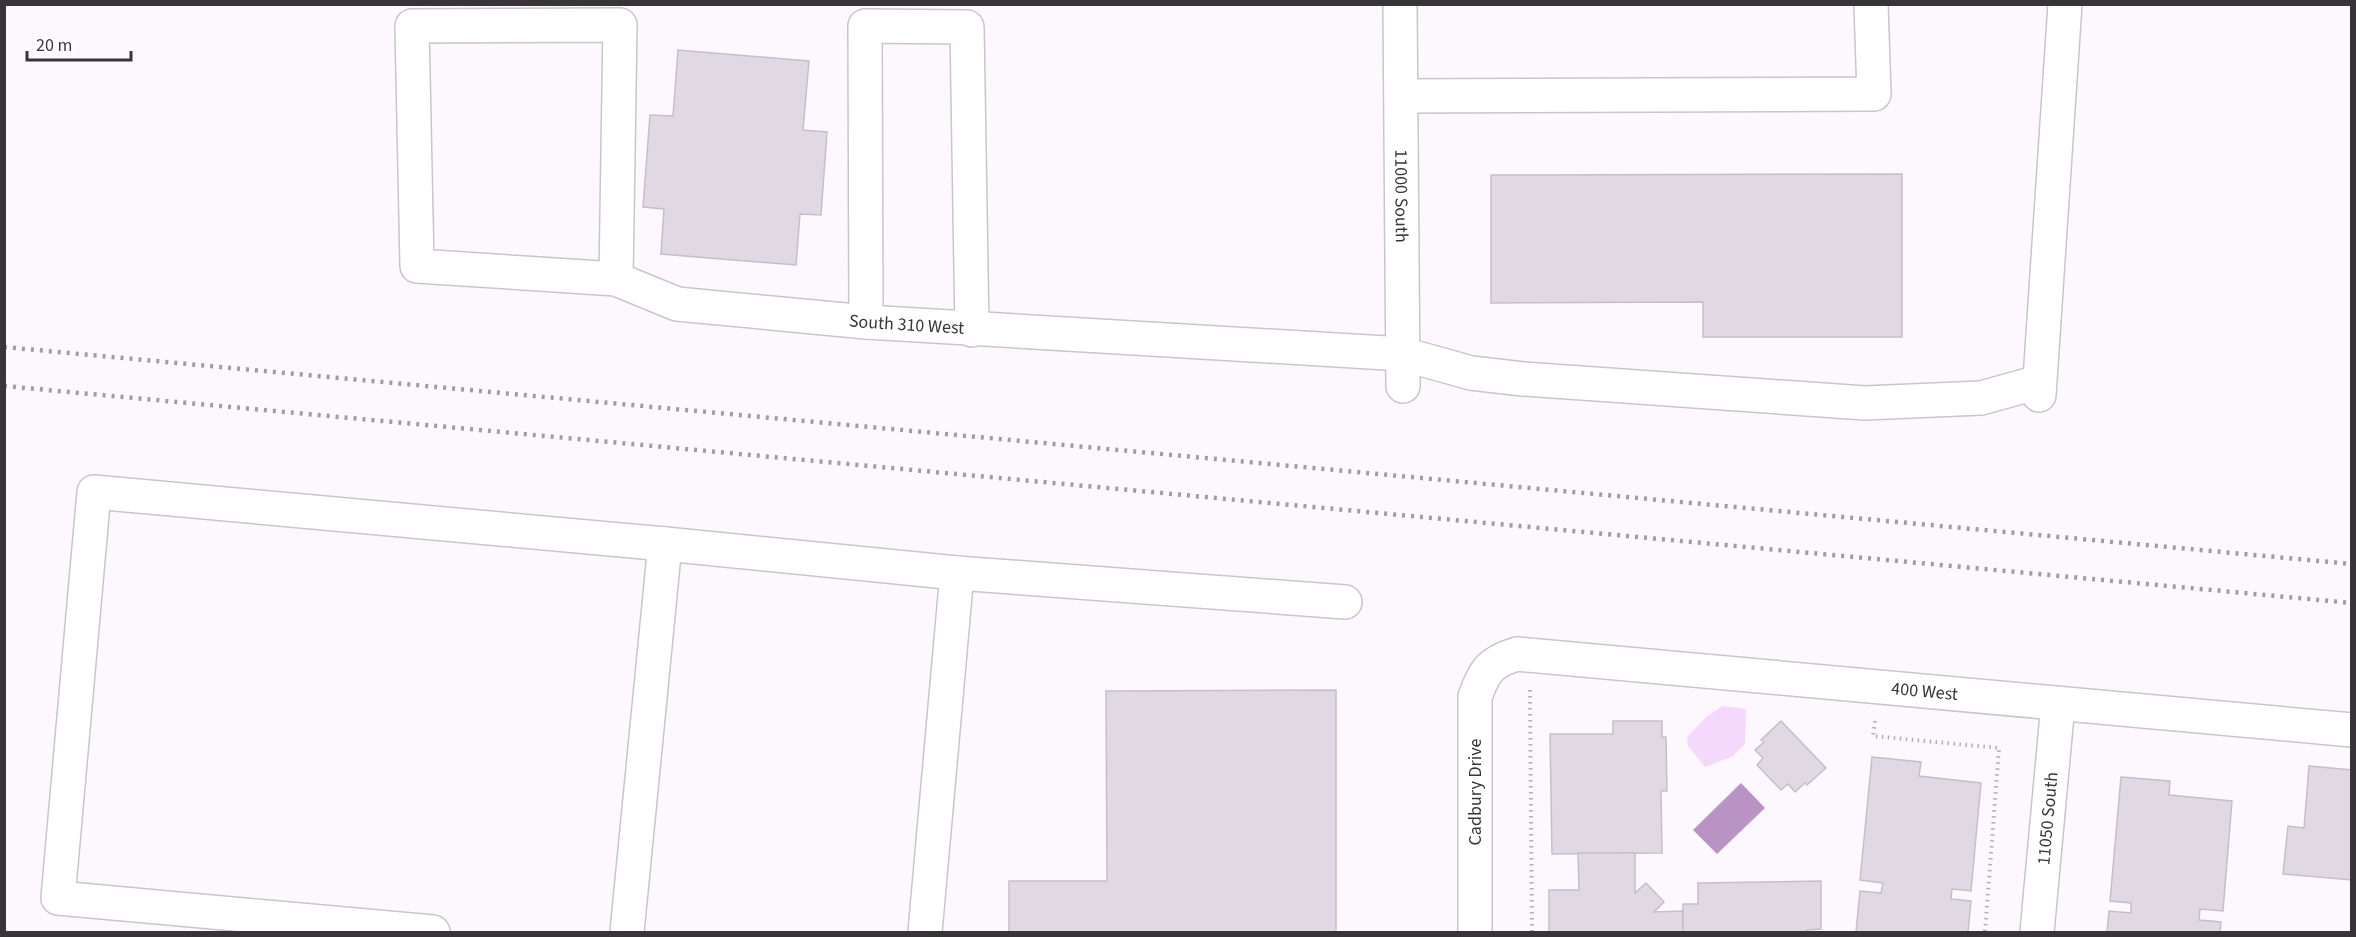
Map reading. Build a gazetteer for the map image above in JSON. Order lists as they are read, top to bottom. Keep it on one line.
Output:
{"streets":{"street":["11000 South","South 310 West","400 West","Cadbury Drive","11050 South"]},"crossings":[["11000 South","South 310 West"],["400 West","Cadbury Drive"],["400 West","11050 South"]],"scale_bar":"20 m"}
